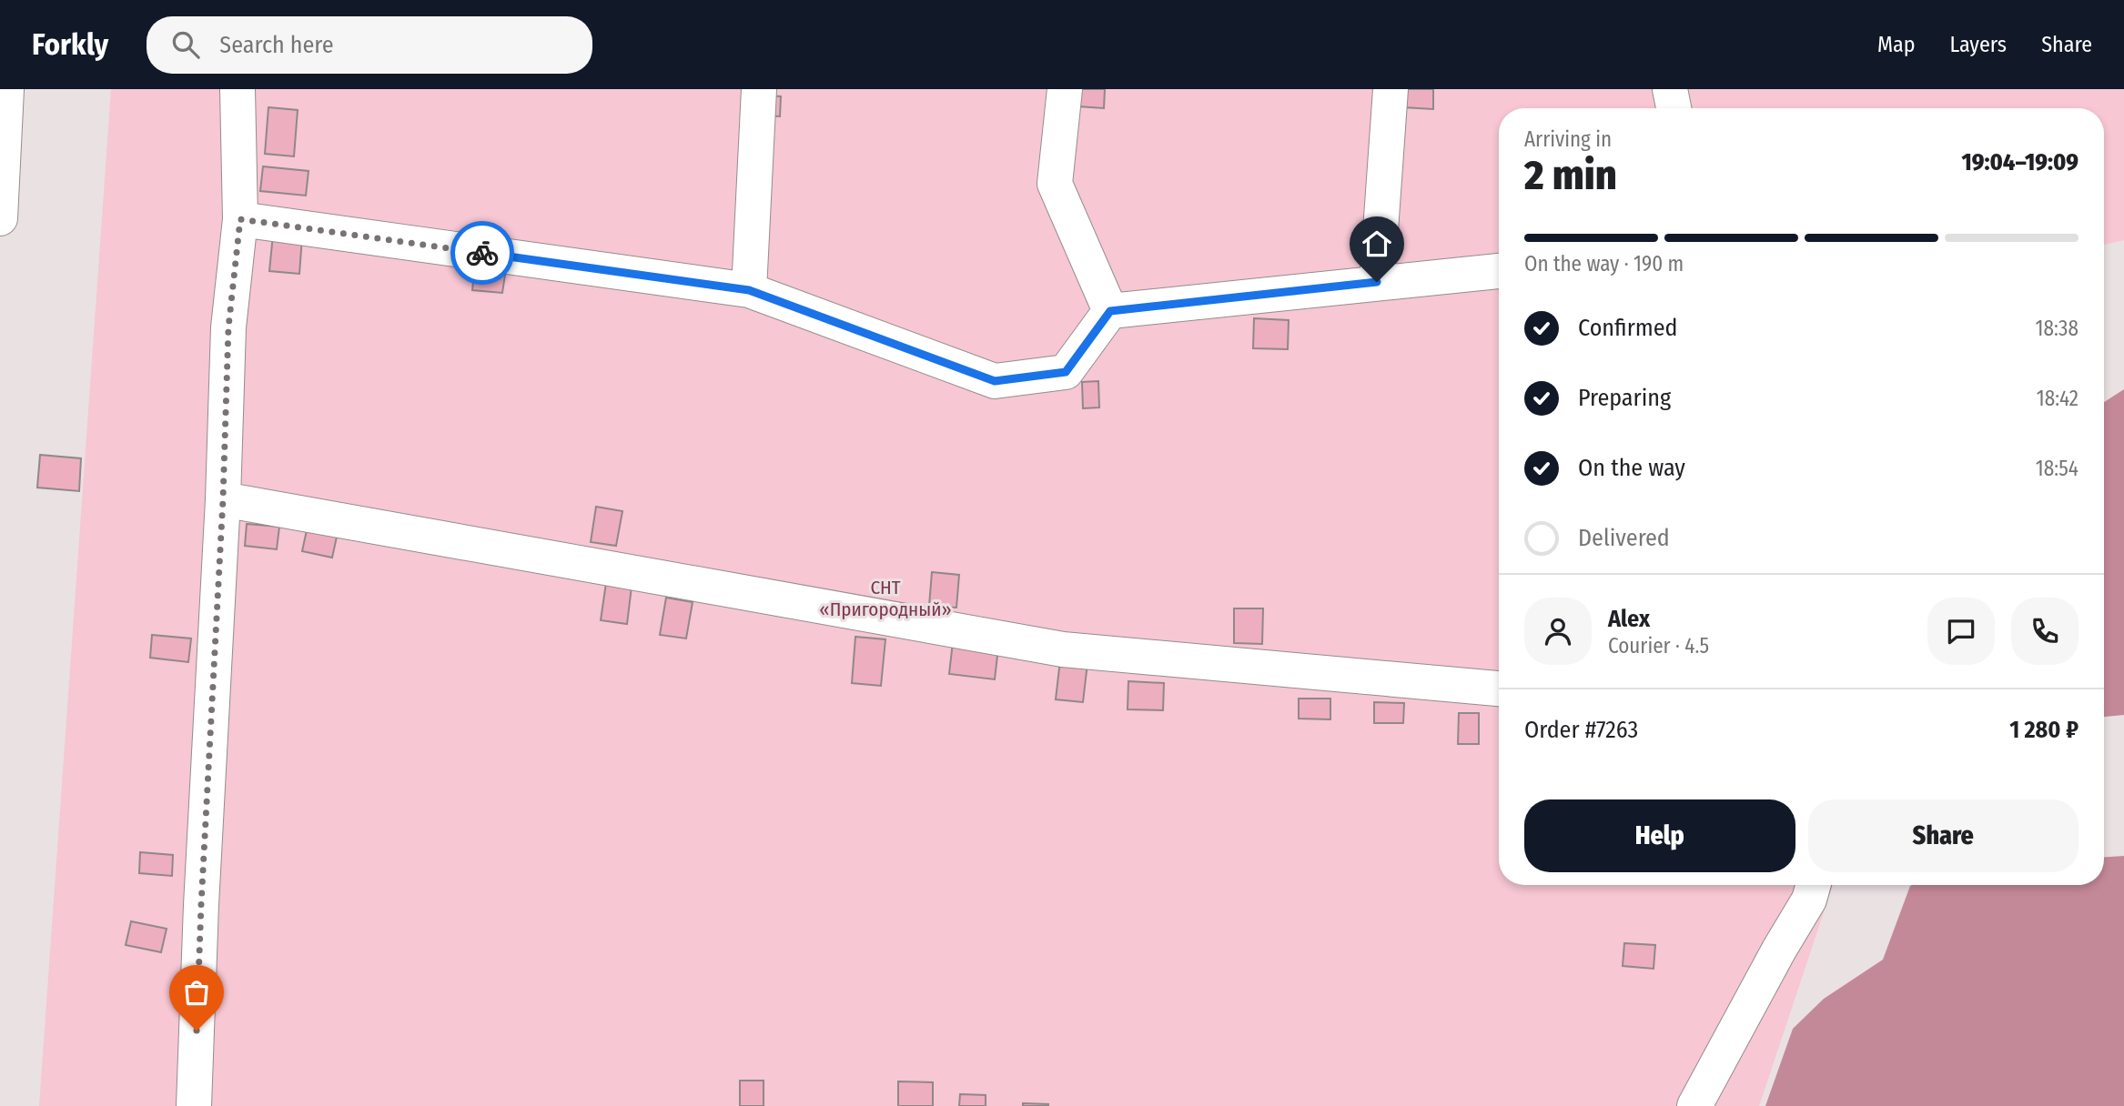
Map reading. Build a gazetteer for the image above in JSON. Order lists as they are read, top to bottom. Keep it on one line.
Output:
{"parks":["СНТ «Пригородный»"],"page":{"header":"Forkly","search":"Search here","nav":["Map","Layers","Share"],"heading":["2 min","Arriving in","19:04–19:09"],"panel":["Alex","Courier · 4.5","Order #7263","1 280 ₽"],"bar":"On the way · 190 m","list":[["Confirmed","18:38"],["Preparing","18:42"],["On the way","18:54"],"Delivered"],"buttons":["Help","Share"]}}
